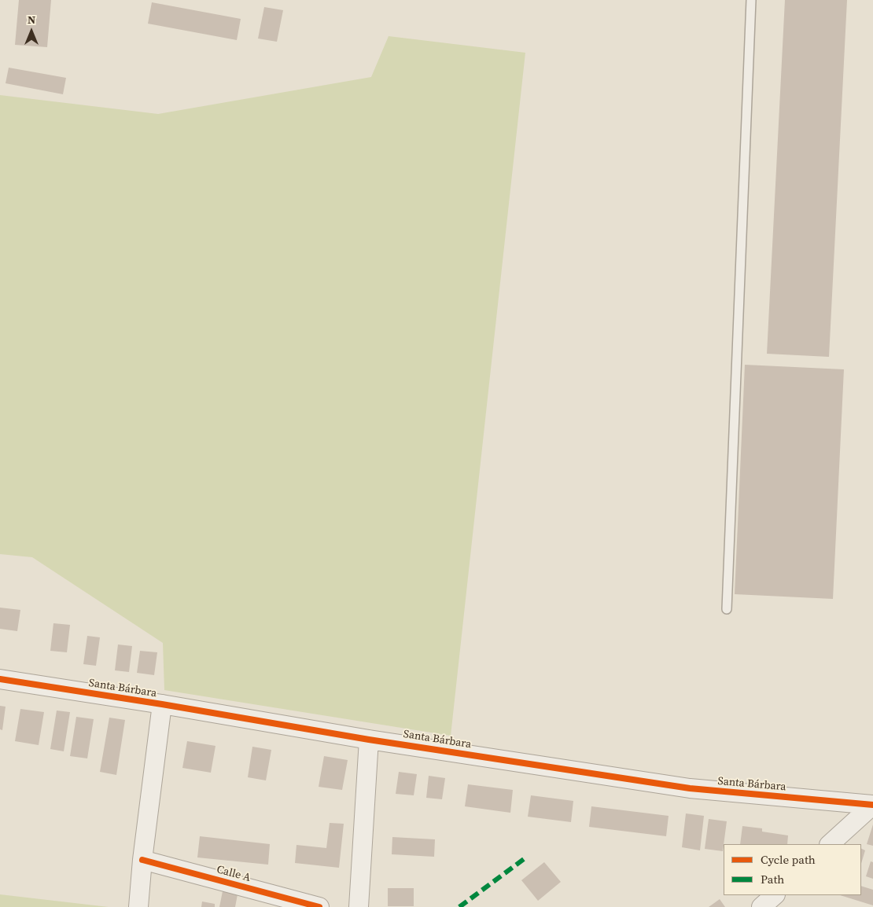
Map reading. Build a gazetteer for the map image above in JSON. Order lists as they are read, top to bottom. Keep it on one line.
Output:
{"streets":{"street":["Santa Bárbara","Calle A"]},"legend":["Cycle path","Path"],"north":"top"}
